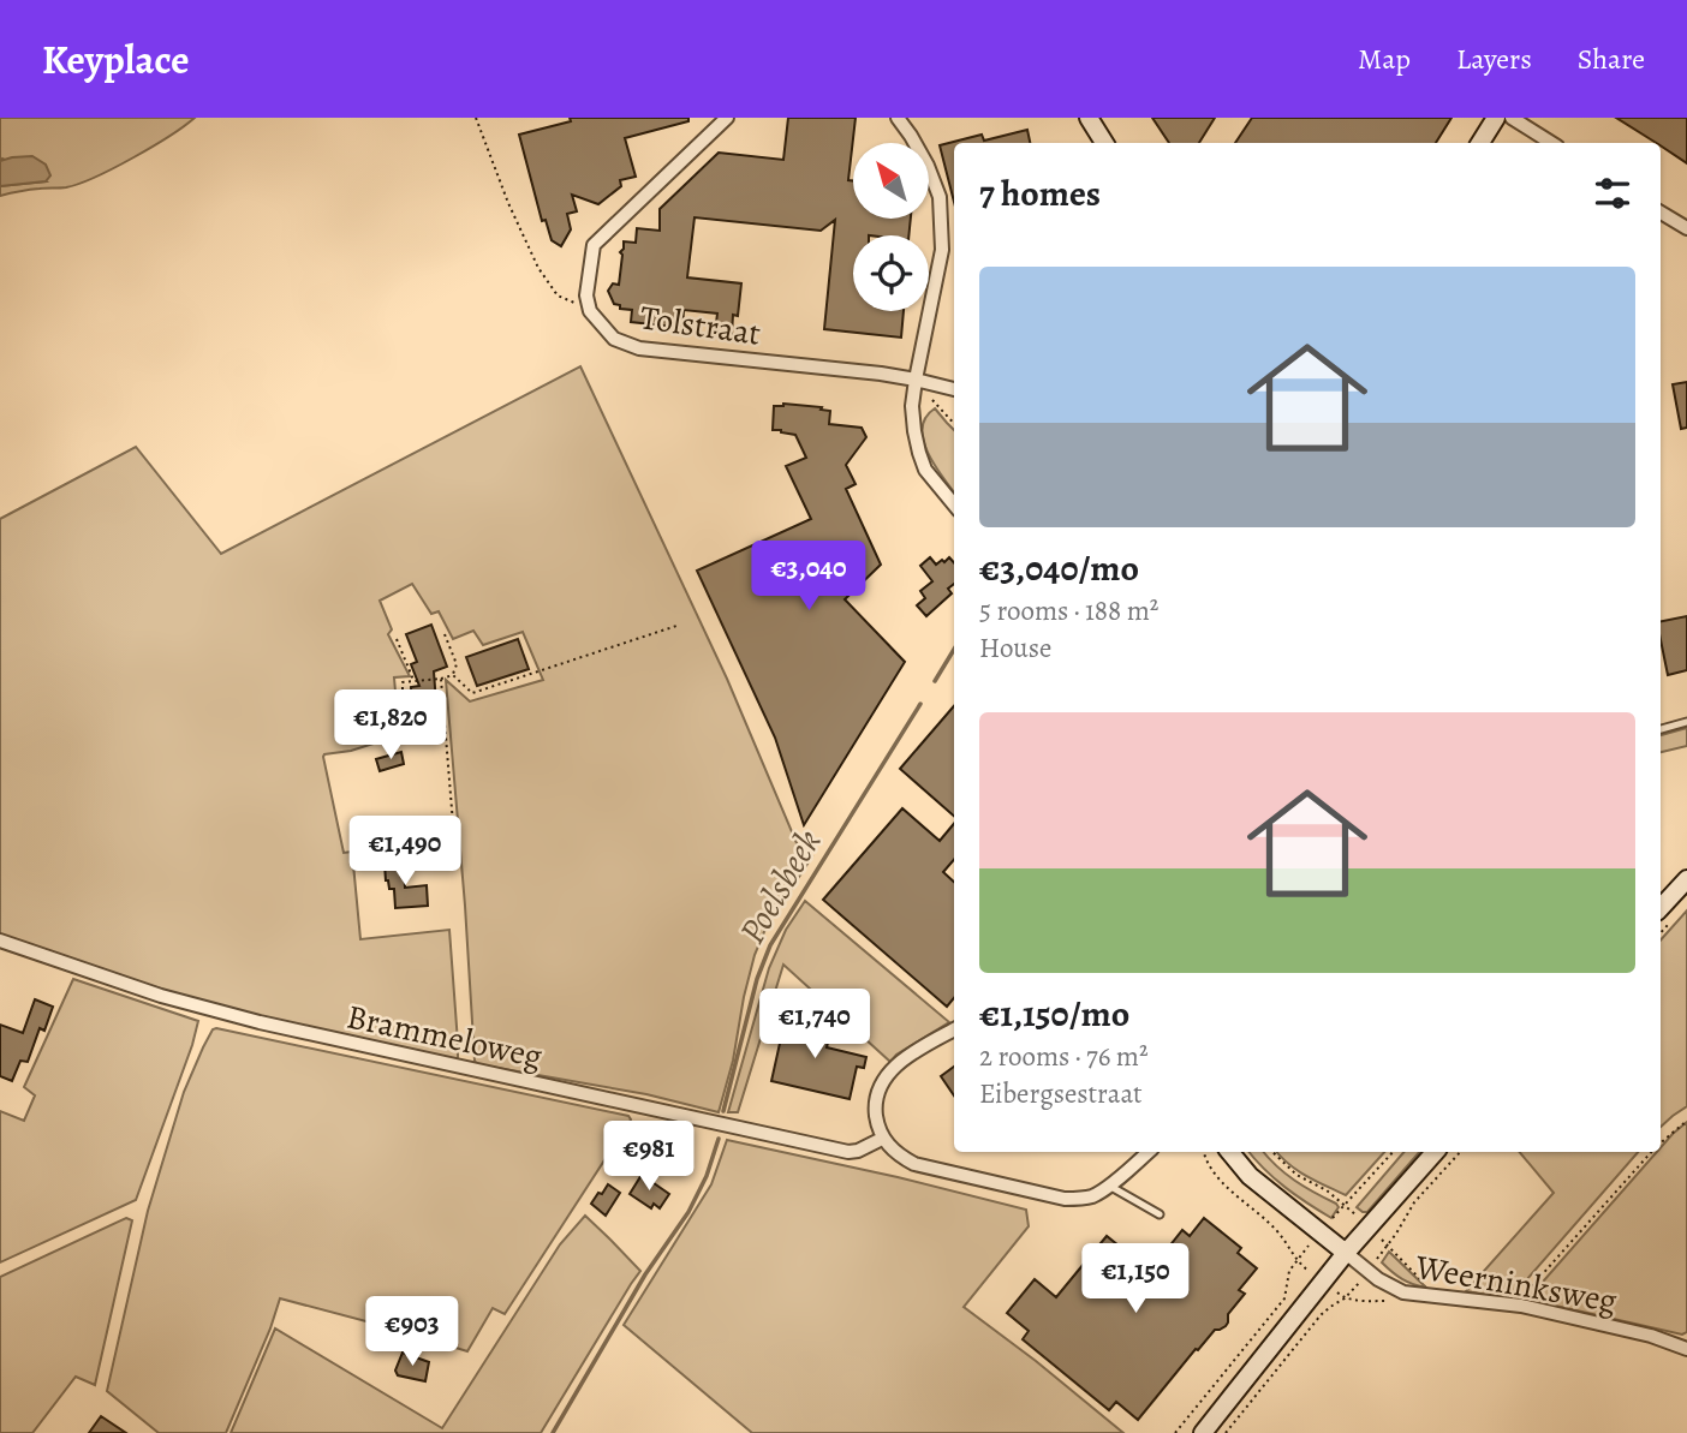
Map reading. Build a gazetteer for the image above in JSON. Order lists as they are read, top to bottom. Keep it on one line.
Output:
{"streets":{"street":["Tolstraat","Brammeloweg","Weerninksweg"]},"water":["Poelsbeek"],"north":"top left","page":{"header":"Keyplace","nav":["Map","Layers","Share"],"heading":"7 homes","list":[{"name":"€3,040/mo","note":"5 rooms · 188 m² · House"},{"name":"€1,150/mo","note":"2 rooms · 76 m² · Eibergsestraat"}],"price":["€3,040","€1,820","€1,490","€1,740","€981","€1,150","€903"]}}
